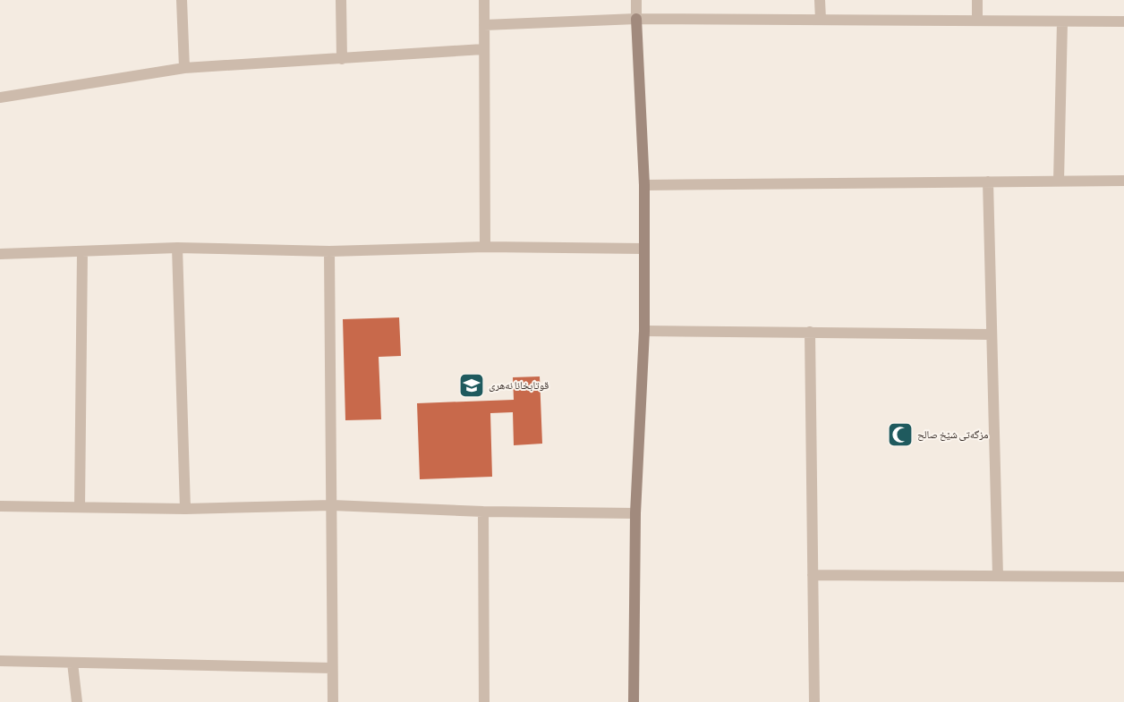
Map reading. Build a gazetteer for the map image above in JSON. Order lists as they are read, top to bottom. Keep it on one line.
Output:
{"places":{"school or university":["قوتابخانا نەهری"],"mosque":["مزگەتی شێخ صالح"]}}
